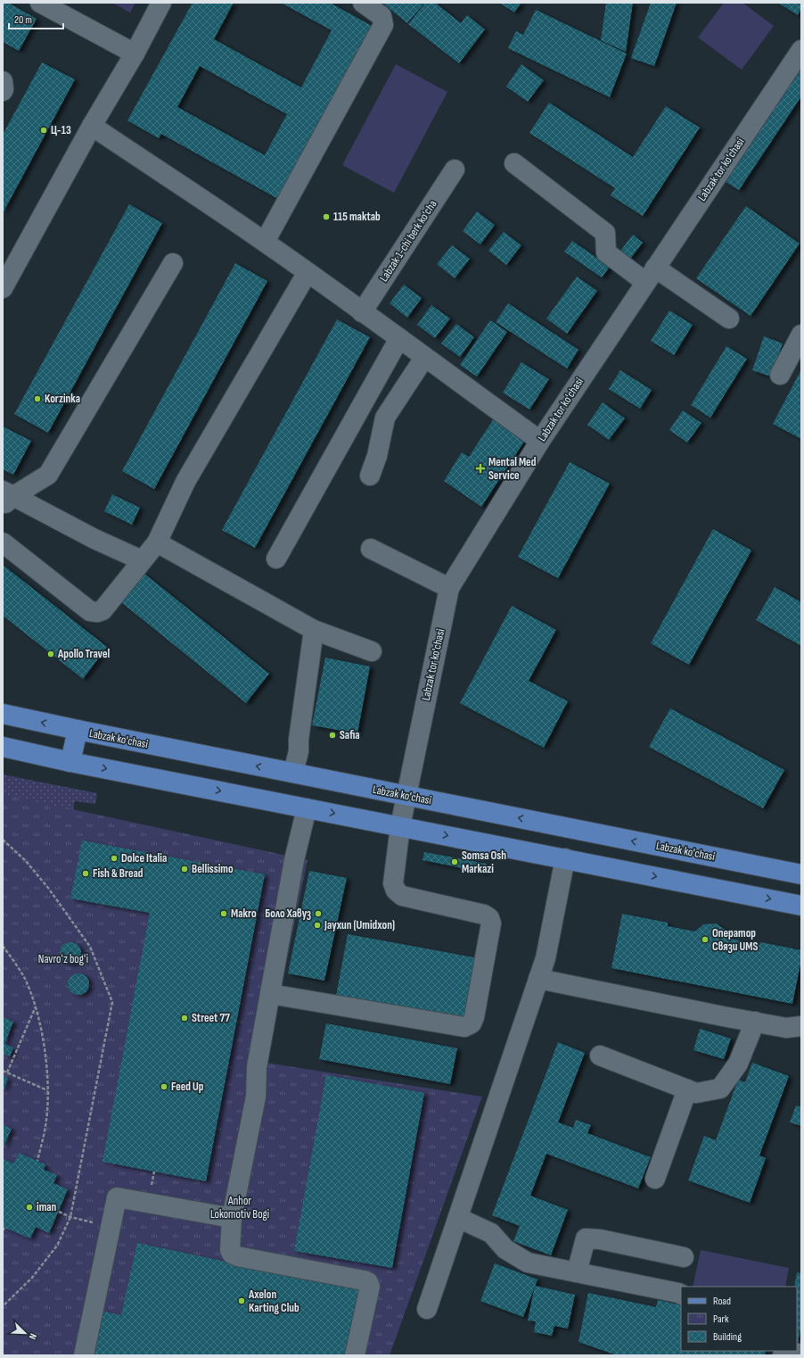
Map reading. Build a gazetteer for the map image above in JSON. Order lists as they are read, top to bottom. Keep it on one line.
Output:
{"streets":{"main road":["Labzak ko'chasi"],"street":["Labzak tor ko'chasi","Labzak 1-chi berk ko'cha"]},"crossings":[["Labzak tor ko'chasi","Labzak ko'chasi"]],"parks":["Navroʻz bogʻi","Anhor Lokomotiv Bogi"],"places":{"other":["Ц-13","115 maktab","Korzinka","Apollo Travel","Safia","Dolce Italia","Somsa Osh Markazi","Bellissimo","Fish & Bread","Makro","Боло Хавуз","Jayxun (Umidxon)","Оператор Связи UMS","Street 77","Feed Up","iman","Axelon Karting Club"],"health":["Mental Med Service"]},"legend":["Road","Park","Building"],"scale_bar":"20 m","north":"bottom right"}
